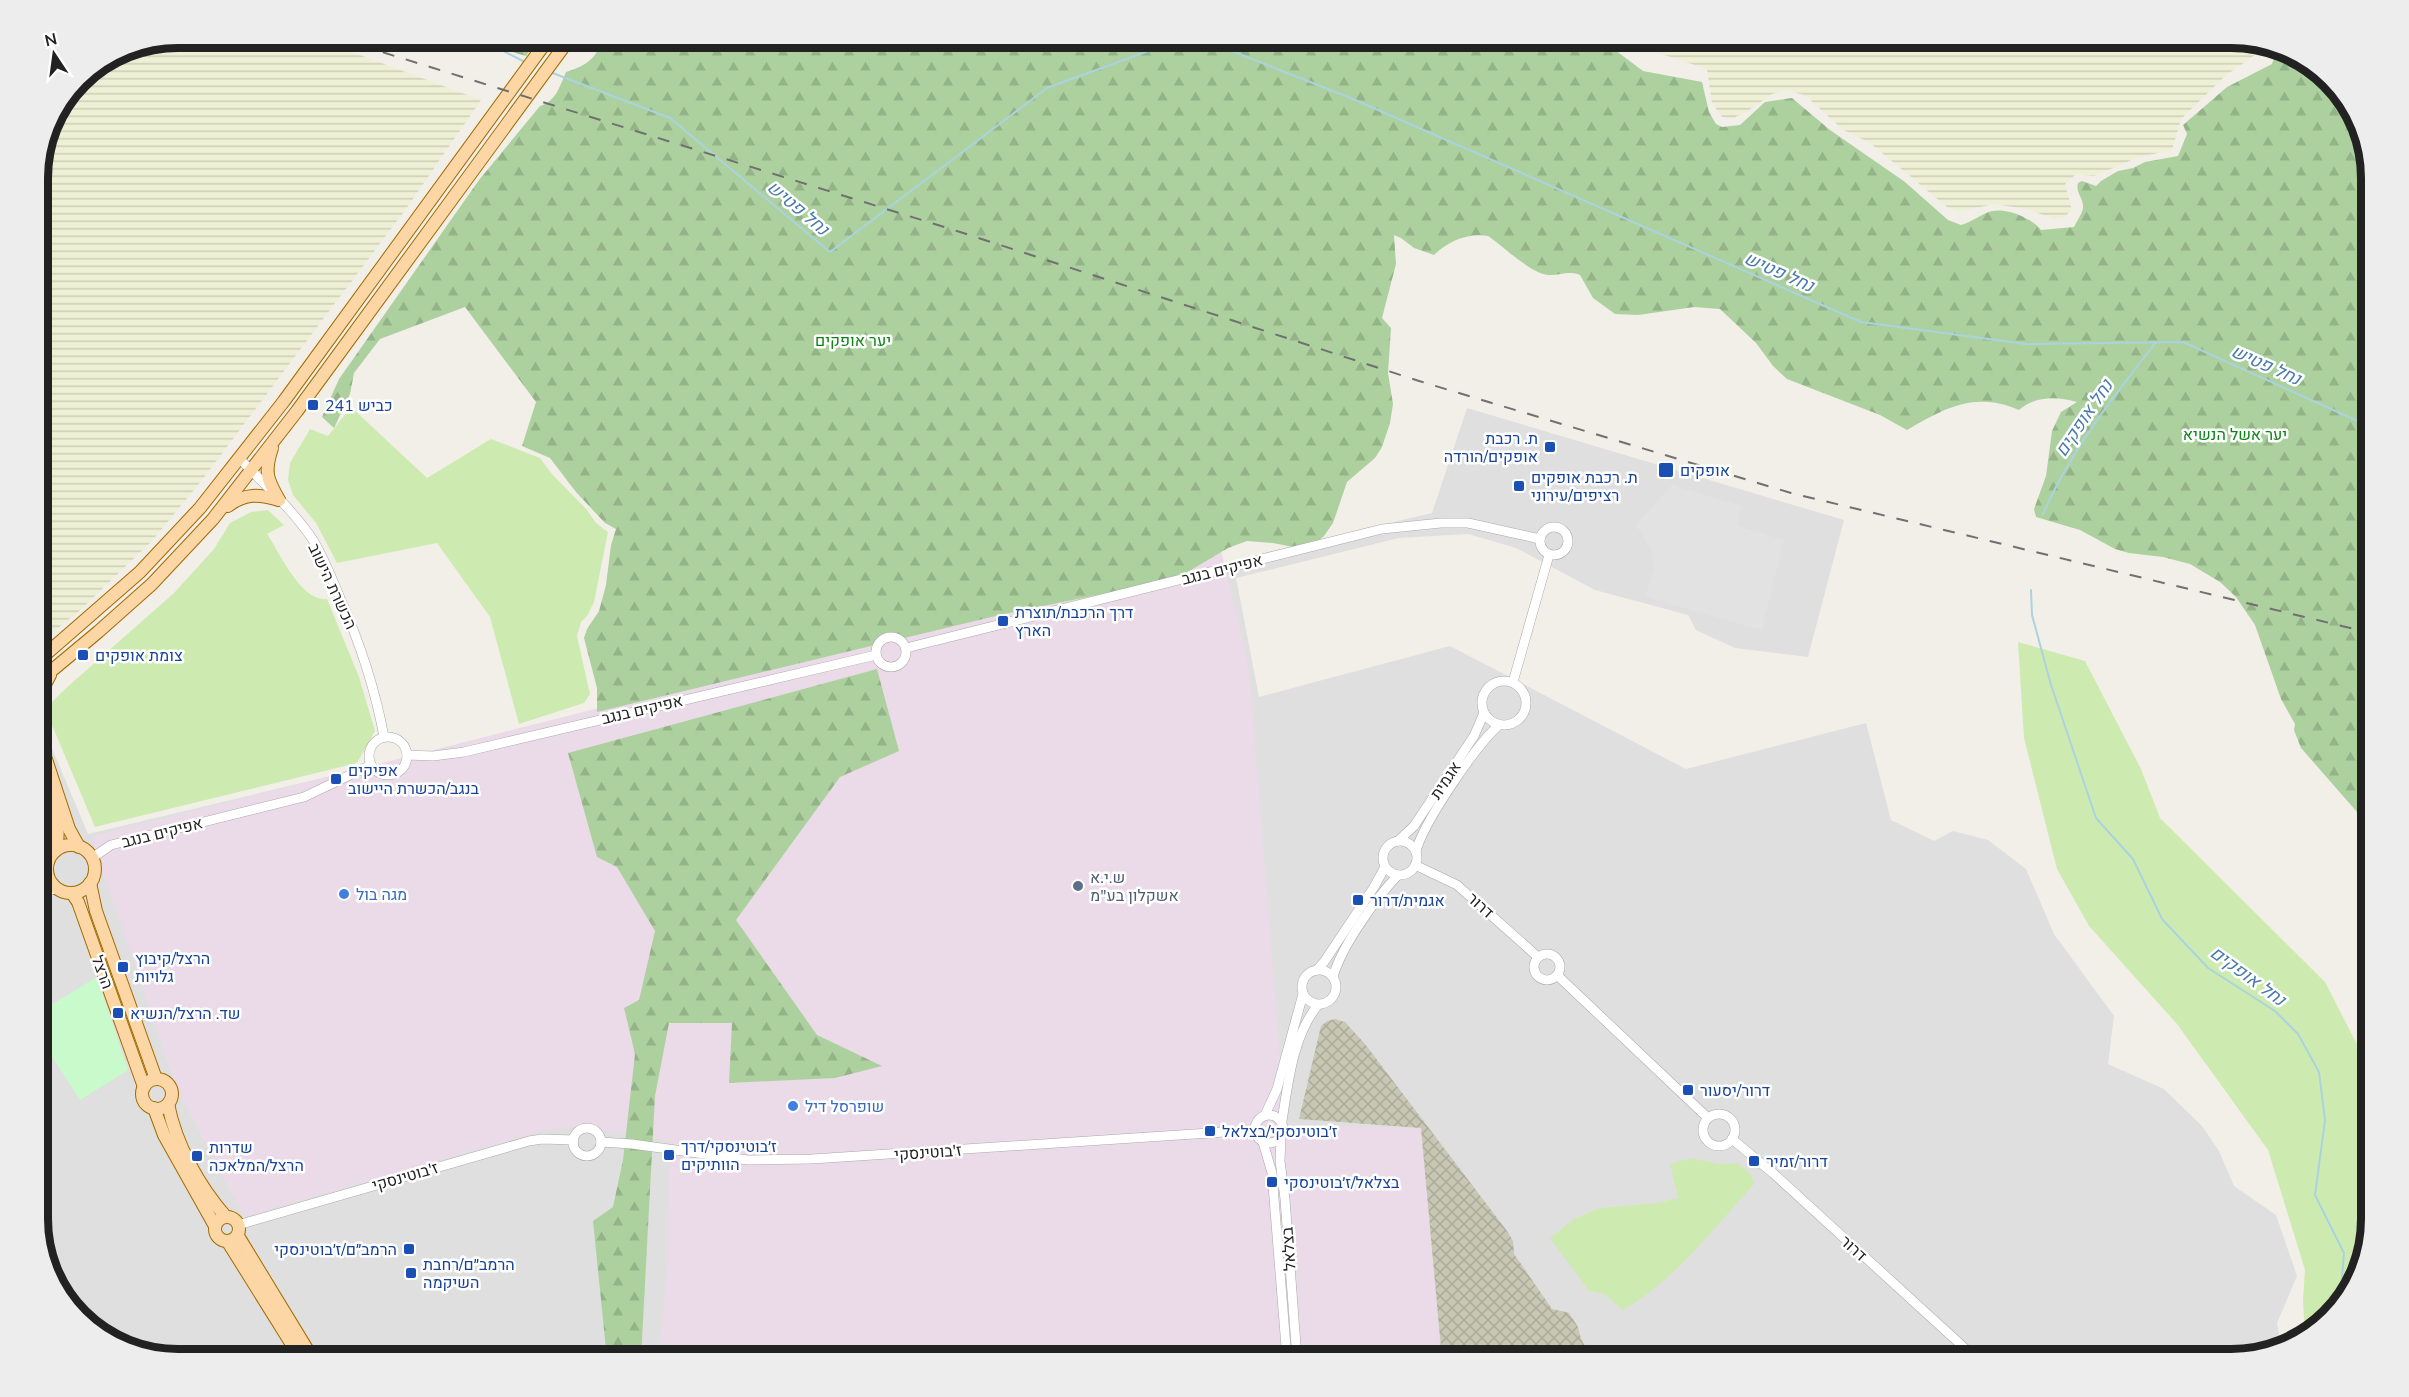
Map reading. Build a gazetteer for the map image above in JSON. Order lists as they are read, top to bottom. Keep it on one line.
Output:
{"streets":{"main road":["הרצל"],"street":["אפיקים בנגב","הכשרת הישוב","אגמית","דרור","ז'בוטינסקי","בצלאל"]},"crossings":[["אפיקים בנגב","הכשרת הישוב"],["אגמית","דרור"],["ז'בוטינסקי","בצלאל"]],"water":["נחל פטיש","נחל אופקים"],"parks":["יער אופקים","יער אשל הנשיא"],"places":{"transit":["כביש 241","ת. רכבת אופקים/הורדה","אופקים","ת. רכבת אופקים רציפים/עירוני","דרך הרכבת/תוצרת הארץ","צומת אופקים","אפיקים בנגב/הכשרת היישוב","אגמית/דרור","הרצל/קיבוץ גלויות","שד. הרצל/הנשיא","דרור/יסעור","ז׳בוטינסקי/בצלאל","ז׳בוטינסקי/דרך הוותיקים","שדרות הרצל/המלאכה","דרור/זמיר","בצלאל/ז׳בוטינסקי","הרמב״ם/ז׳בוטינסקי","הרמב״ם/רחבת השיקמה"],"other":["ש.י.א אשקלון בע\"מ","מגה בול","שופרסל דיל"]},"north":"top"}
